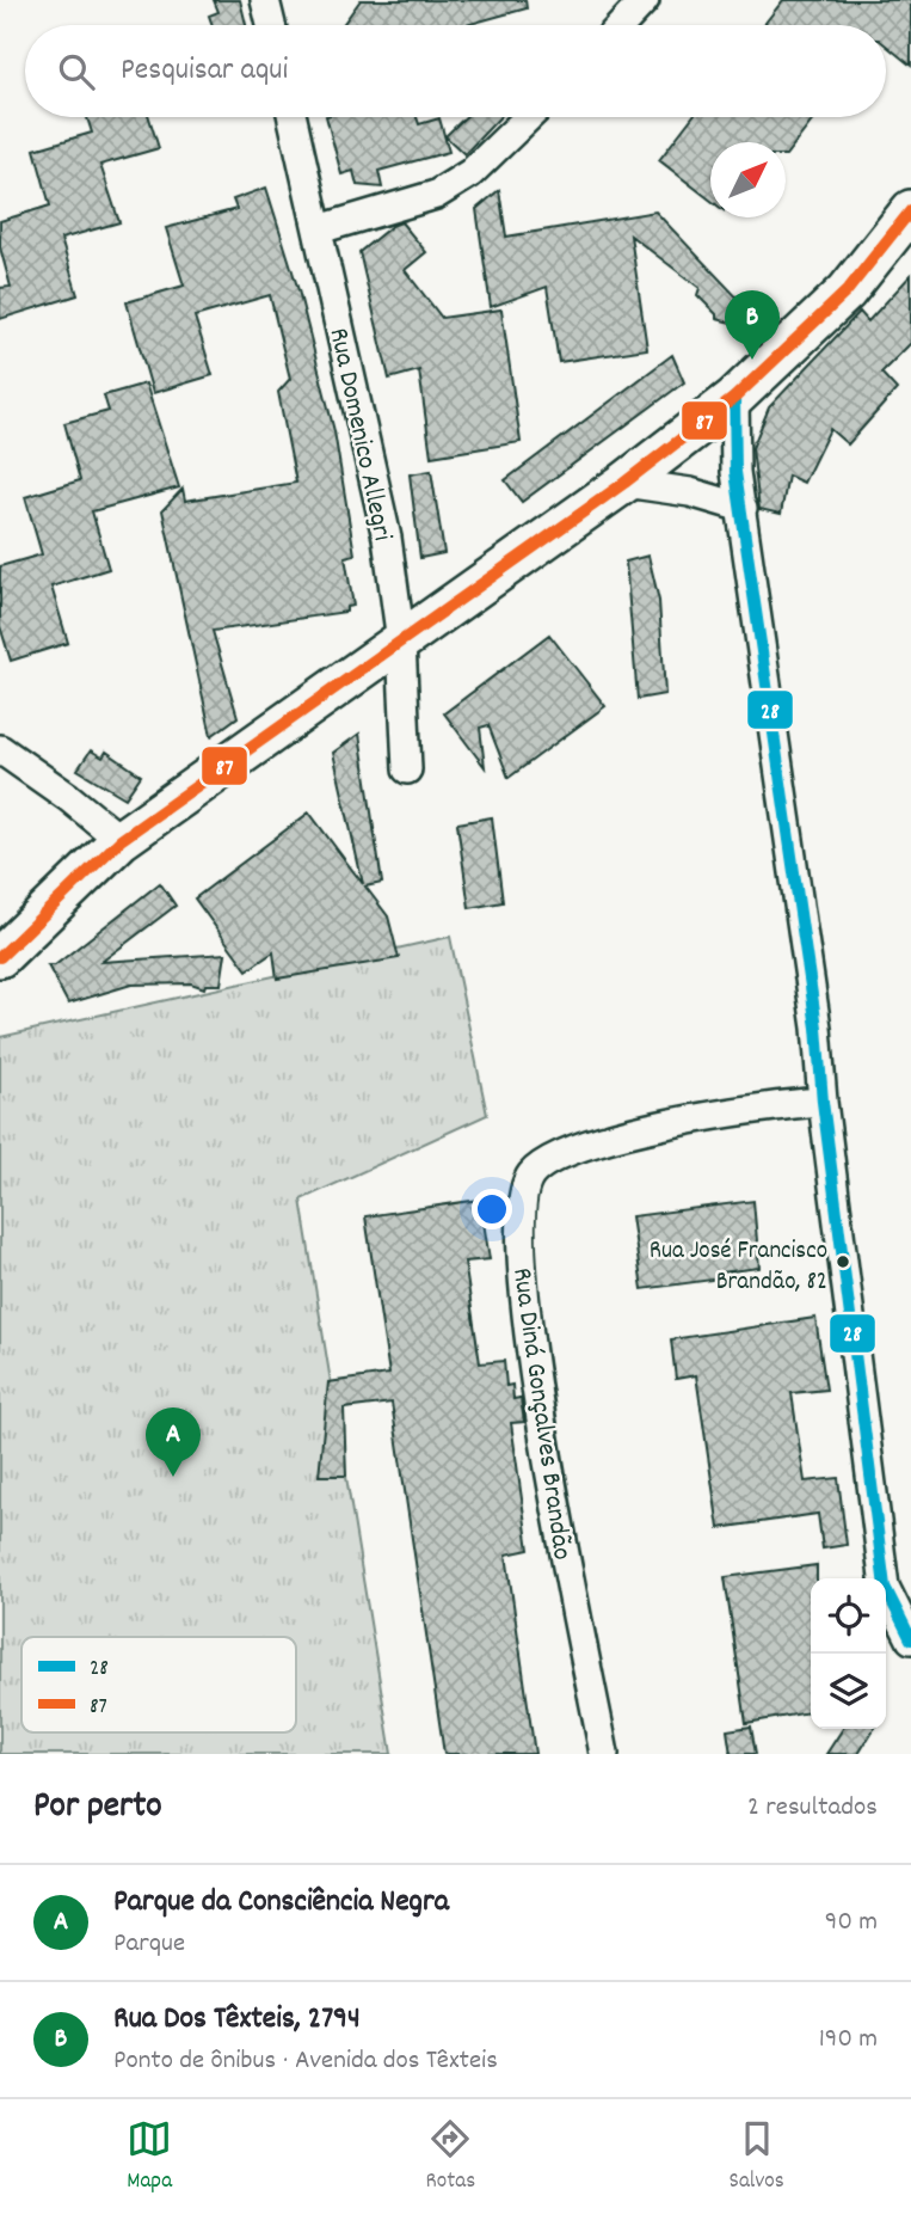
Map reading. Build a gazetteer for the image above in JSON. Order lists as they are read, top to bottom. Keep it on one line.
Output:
{"streets":{"street":["Rua Domenico Allegri","Rua Diná Gonçalves Brandão"]},"places":["Rua José Francisco Brandão, 82"],"lines":["transit line 87","transit line 28"],"legend":["28","87"],"north":"top right","page":{"search":"Pesquisar aqui","pins":["B","A"],"heading":["Por perto","2 resultados"],"list":[{"mark":"A","name":"Parque da Consciência Negra","note":"Parque","value":"90 m"},{"mark":"B","name":"Rua Dos Têxteis, 2794","note":"Ponto de ônibus · Avenida dos Têxteis","value":"190 m"}],"nav":["Mapa","Rotas","Salvos"]}}
